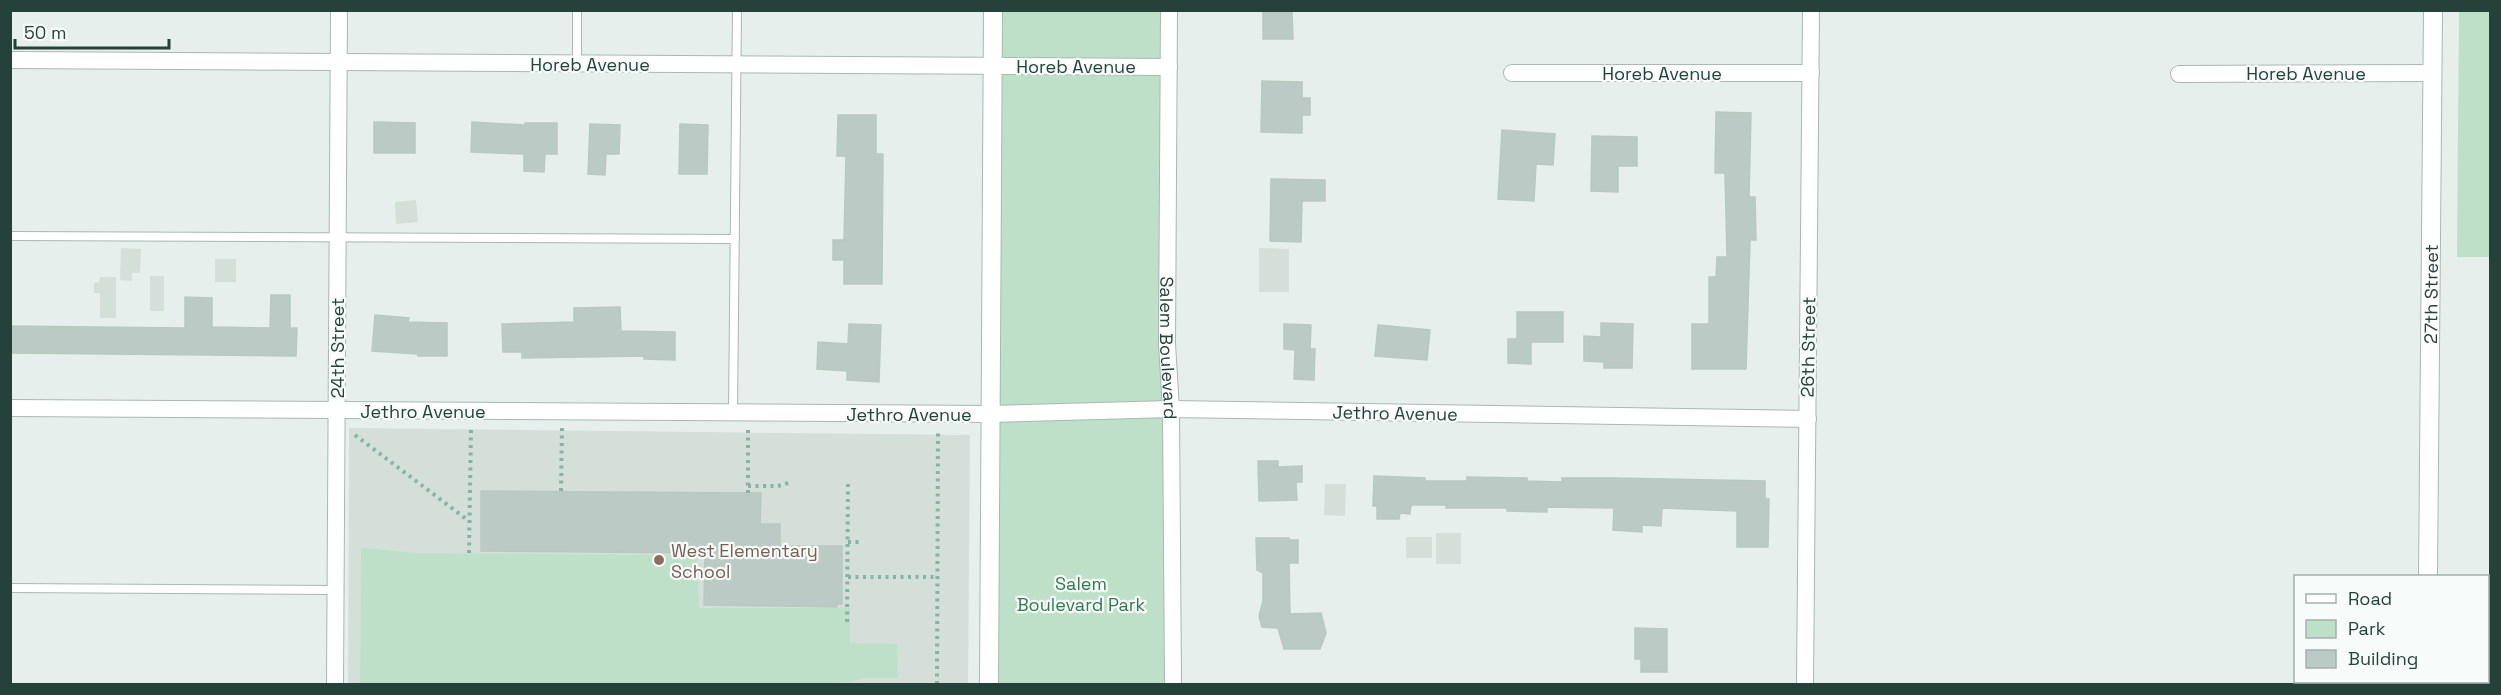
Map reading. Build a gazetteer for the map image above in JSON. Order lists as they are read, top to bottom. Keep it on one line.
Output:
{"streets":{"street":["Horeb Avenue","27th Street","26th Street","24th Street","Salem Boulevard","Jethro Avenue"]},"crossings":[["Horeb Avenue","27th Street"],["Horeb Avenue","26th Street"],["Horeb Avenue","24th Street"],["Horeb Avenue","Salem Boulevard"],["26th Street","Jethro Avenue"],["24th Street","Jethro Avenue"],["Salem Boulevard","Jethro Avenue"]],"parks":["Salem Boulevard Park"],"places":["West Elementary School"],"legend":["Road","Park","Building"],"scale_bar":"50 m"}
